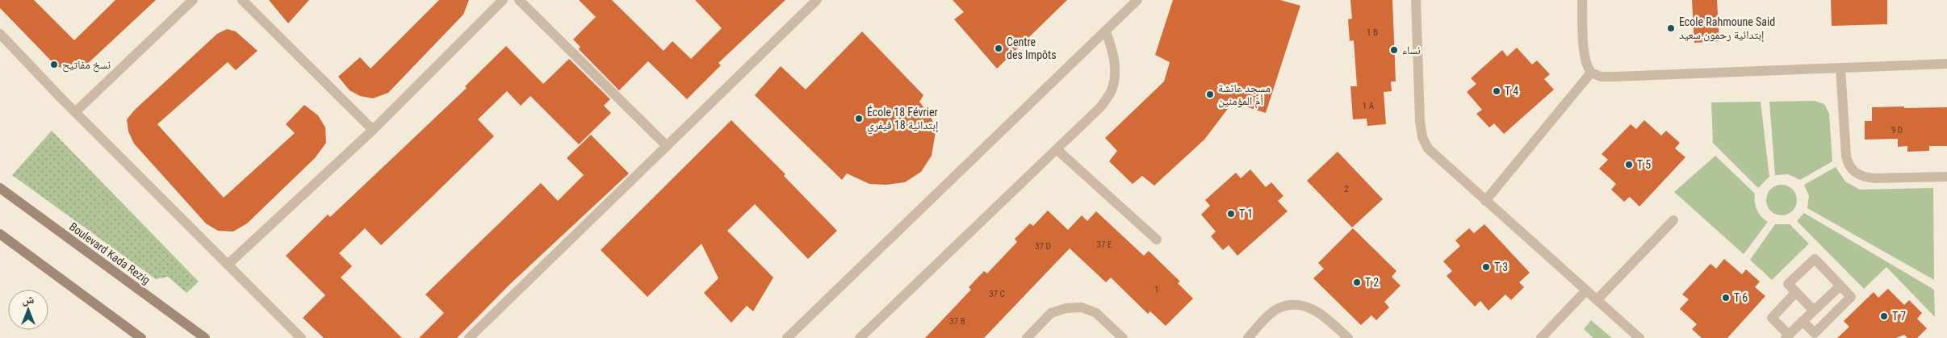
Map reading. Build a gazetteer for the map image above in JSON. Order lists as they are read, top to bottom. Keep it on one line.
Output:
{"streets":{"main road":["Boulevard Kada Rezig"]},"places":["Ecole Rahmoune Said إبتدائية رحمون سعيد","Centre des Impôts","نساء","نسخ مفاتيح","T 4","مسجد عائشة أمّ المؤمنين","École 18 Février إبتدائية 18 فيفري","T 5","T 1","T 3","T 2","T 6","T 7"],"house_numbers":["1 B","1 A","9 D","2","37 E","37 D","1","37 C","37 B"],"north":"top"}
